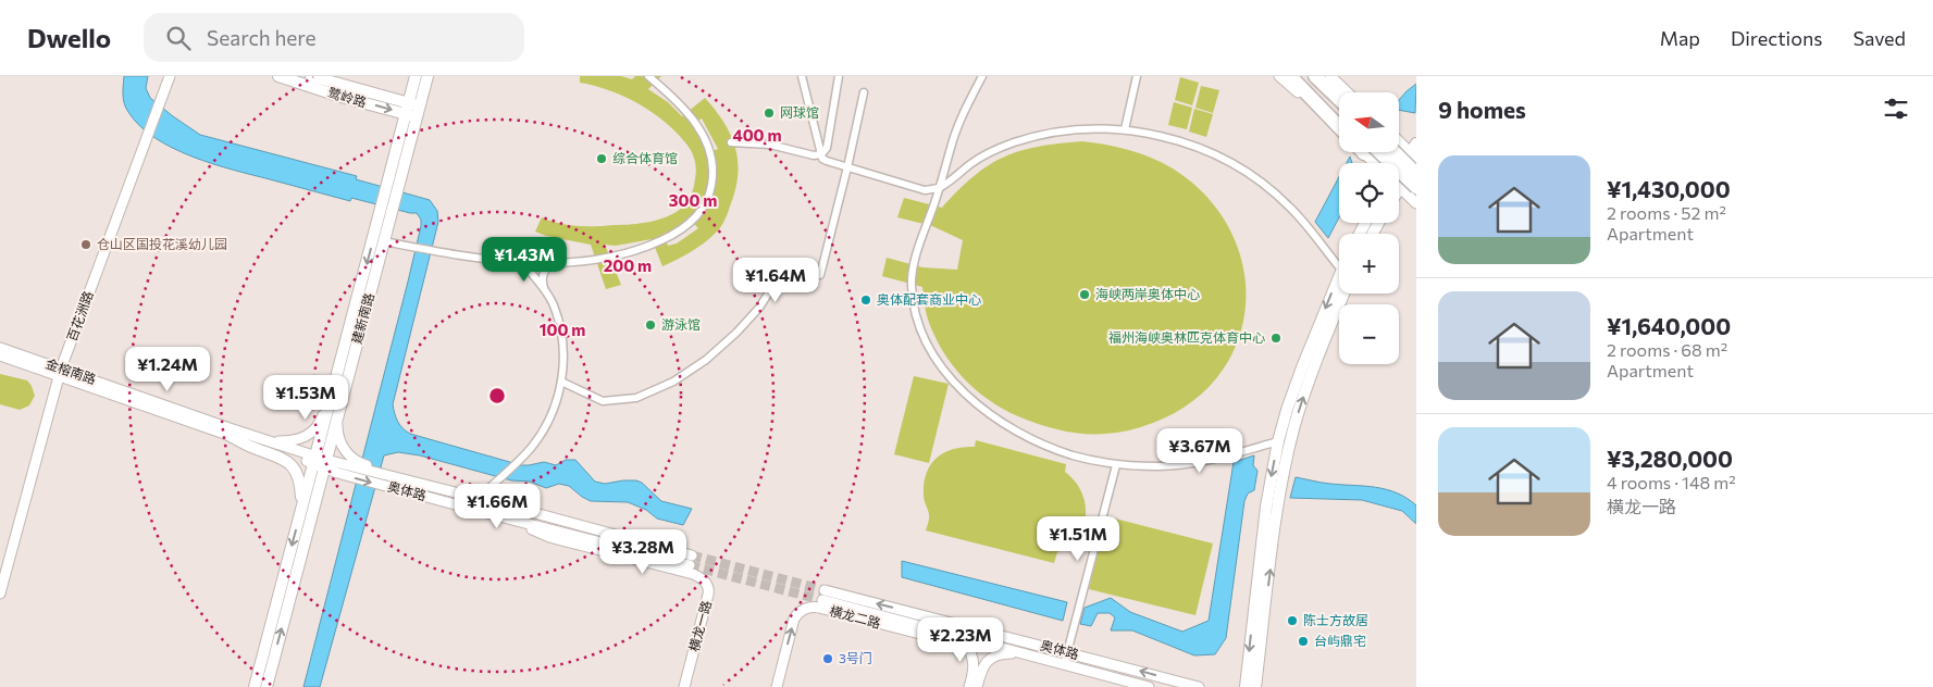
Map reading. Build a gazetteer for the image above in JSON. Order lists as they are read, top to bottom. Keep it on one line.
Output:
{"streets":{"main road":["鹭岭路","百花洲路","建新南路","金榕南路","奥体路","横龙二路","横龙一路"]},"crossings":[["鹭岭路","建新南路"],["百花洲路","金榕南路"],["建新南路","金榕南路"],["建新南路","奥体路"],["金榕南路","奥体路"],["奥体路","横龙二路"],["奥体路","横龙一路"]],"places":["网球馆","综合体育馆","仓山区国投花溪幼儿园","海峡两岸奥体中心","奥体配套商业中心","游泳馆","福州海峡奥林匹克体育中心","陈士方故居","台屿鼎宅","3号门"],"north":"left","page":{"header":"Dwello","search":"Search here","nav":["Map","Directions","Saved"],"heading":"9 homes","map_buttons":["+","−"],"list":[{"name":"¥1,430,000","note":"2 rooms · 52 m² · Apartment"},{"name":"¥1,640,000","note":"2 rooms · 68 m² · Apartment"},{"name":"¥3,280,000","note":"4 rooms · 148 m² · 横龙一路"}],"price":["¥1.43M","¥1.64M","¥1.24M","¥1.53M","¥3.67M","¥1.66M","¥1.51M","¥3.28M","¥2.23M"]},"rings":["400 m","300 m","200 m","100 m"]}
